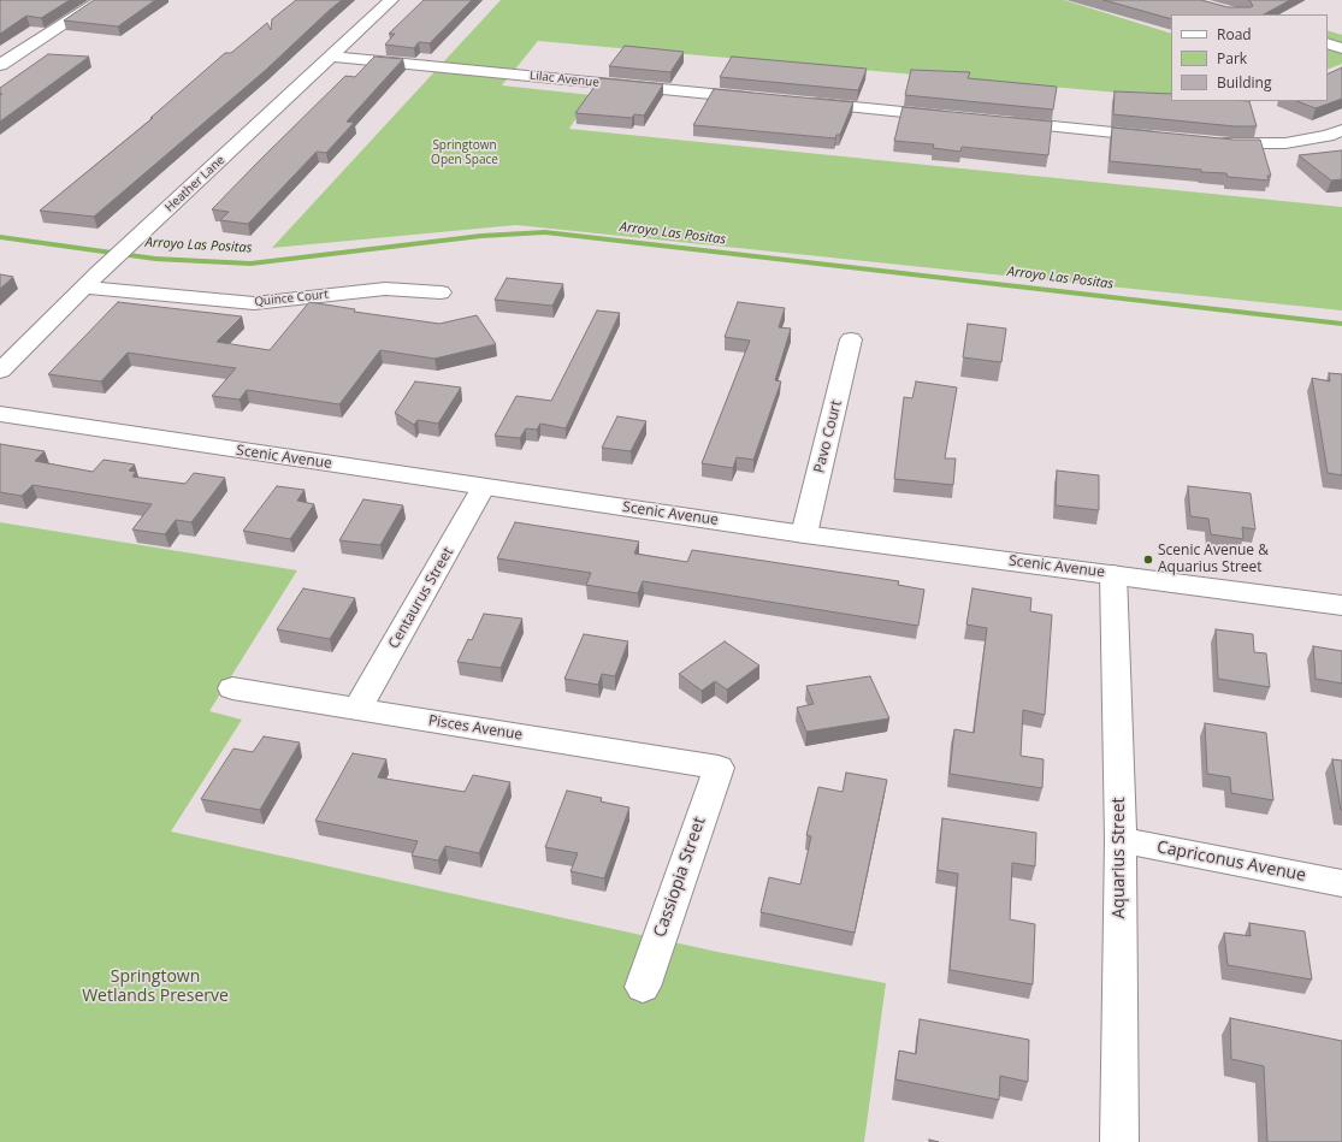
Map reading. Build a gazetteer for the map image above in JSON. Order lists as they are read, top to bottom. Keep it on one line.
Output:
{"streets":{"street":["Lilac Avenue","Heather Lane","Quince Court","Pavo Court","Scenic Avenue","Centaurus Street","Pisces Avenue","Aquarius Street","Capriconus Avenue","Cassiopia Street"]},"crossings":[["Lilac Avenue","Heather Lane"],["Heather Lane","Quince Court"],["Pavo Court","Scenic Avenue"],["Scenic Avenue","Centaurus Street"],["Scenic Avenue","Aquarius Street"],["Centaurus Street","Pisces Avenue"],["Pisces Avenue","Cassiopia Street"],["Aquarius Street","Capriconus Avenue"]],"water":["Arroyo Las Positas"],"parks":["Springtown Open Space","Springtown Wetlands Preserve"],"places":["Scenic Avenue & Aquarius Street"],"legend":["Road","Park","Building"]}
